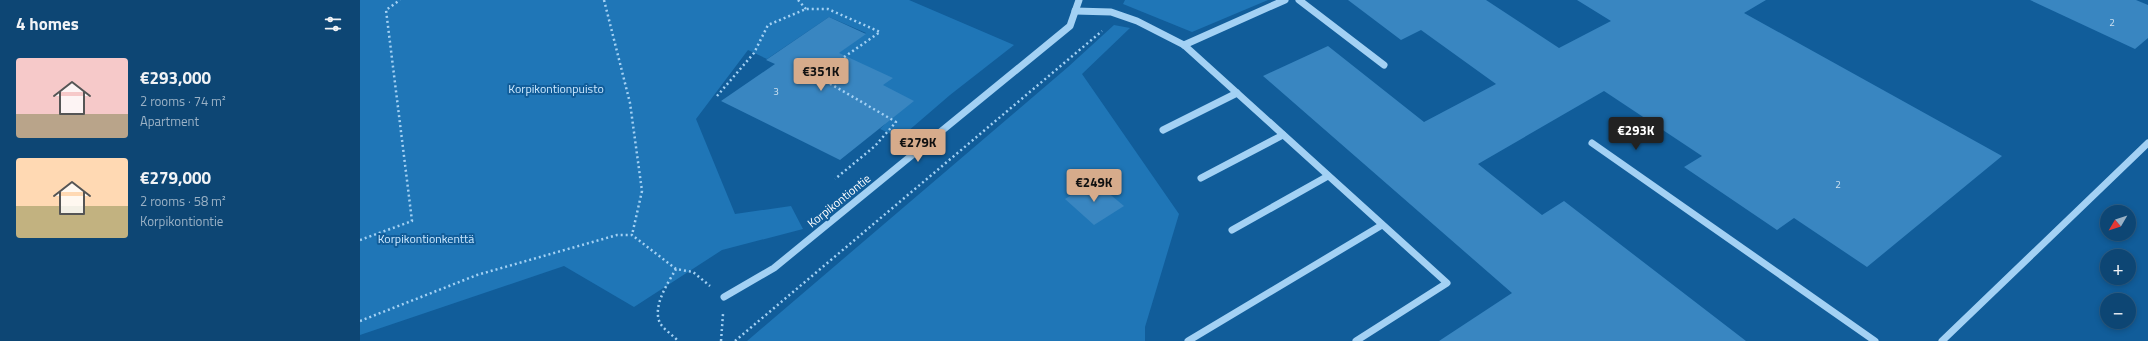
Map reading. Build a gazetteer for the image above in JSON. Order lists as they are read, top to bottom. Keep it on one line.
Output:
{"streets":{"street":["Korpikontiontie"]},"parks":["Korpikontionpuisto","Korpikontionkenttä"],"house_numbers":["2","3","2"],"north":"bottom left","page":{"heading":"4 homes","list":[{"name":"€293,000","note":"2 rooms · 74 m² · Apartment"},{"name":"€279,000","note":"2 rooms · 58 m² · Korpikontiontie"}],"price":["€351K","€293K","€279K","€249K"],"map_buttons":["+","−"]}}
